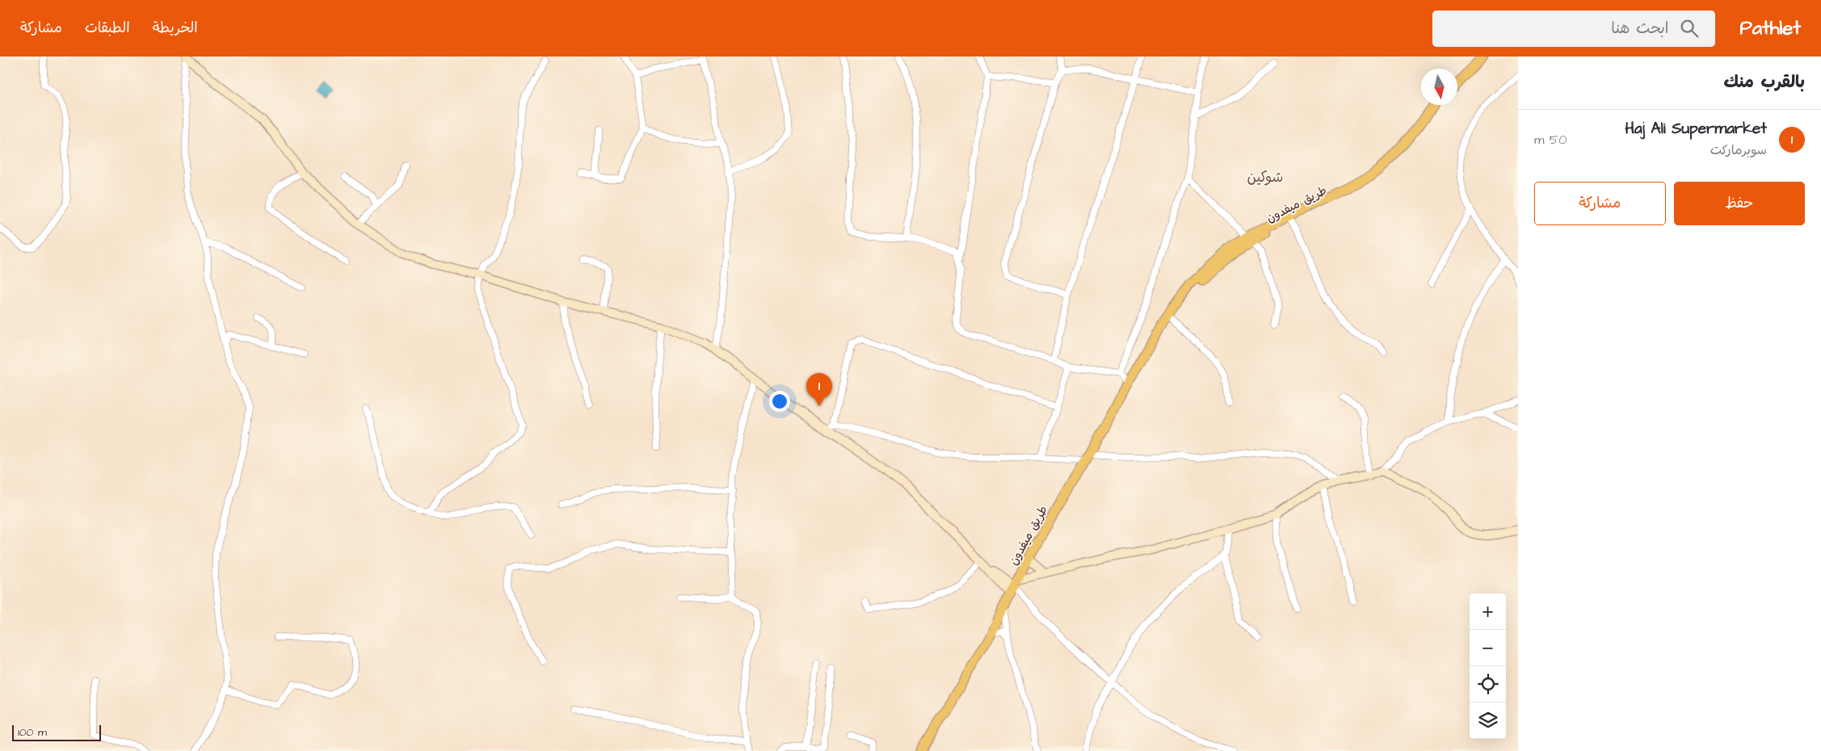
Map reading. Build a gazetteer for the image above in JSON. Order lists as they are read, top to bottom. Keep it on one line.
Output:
{"streets":{"main road":["طريق ميفدون"]},"districts":["شوكين"],"scale_bar":"100 m","north":"bottom","page":{"header":"Pathlet","search":"ابحث هنا","nav":["الخريطة","الطبقات","مشاركة"],"heading":"بالقرب منك","list":[{"mark":"1","name":"Haj Ali Supermarket","note":"سوبرماركت","value":"50 m"}],"buttons":["حفظ","مشاركة"],"pins":"1","map_buttons":["+","−"],"scale":"100 m"}}
